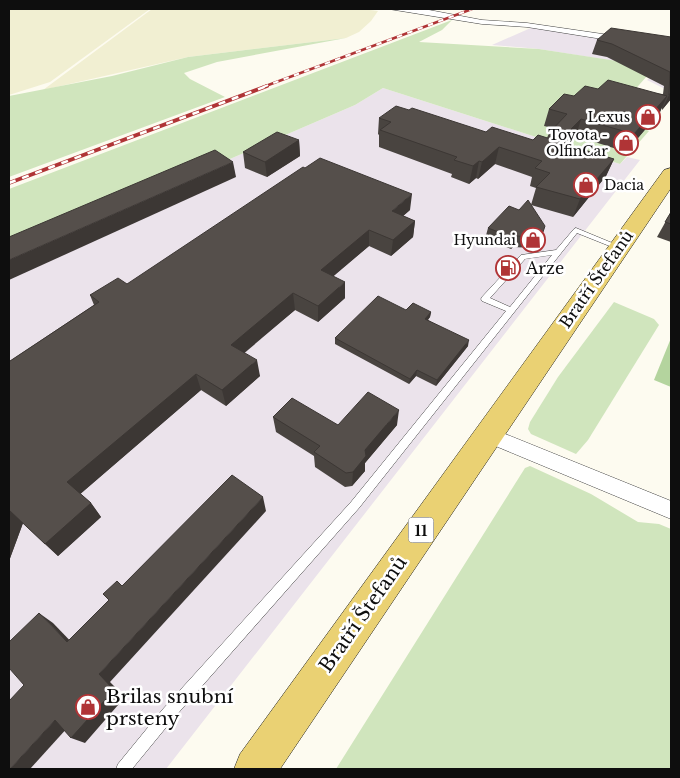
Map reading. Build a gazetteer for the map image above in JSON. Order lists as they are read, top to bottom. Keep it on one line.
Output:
{"streets":{"main road":["Bratří Štefanů","11"]},"places":{"shop":["Lexus","Toyota - OlfinCar","Dacia","Hyundai","Brilas snubní prsteny"],"fuel station":["Arze"]}}
